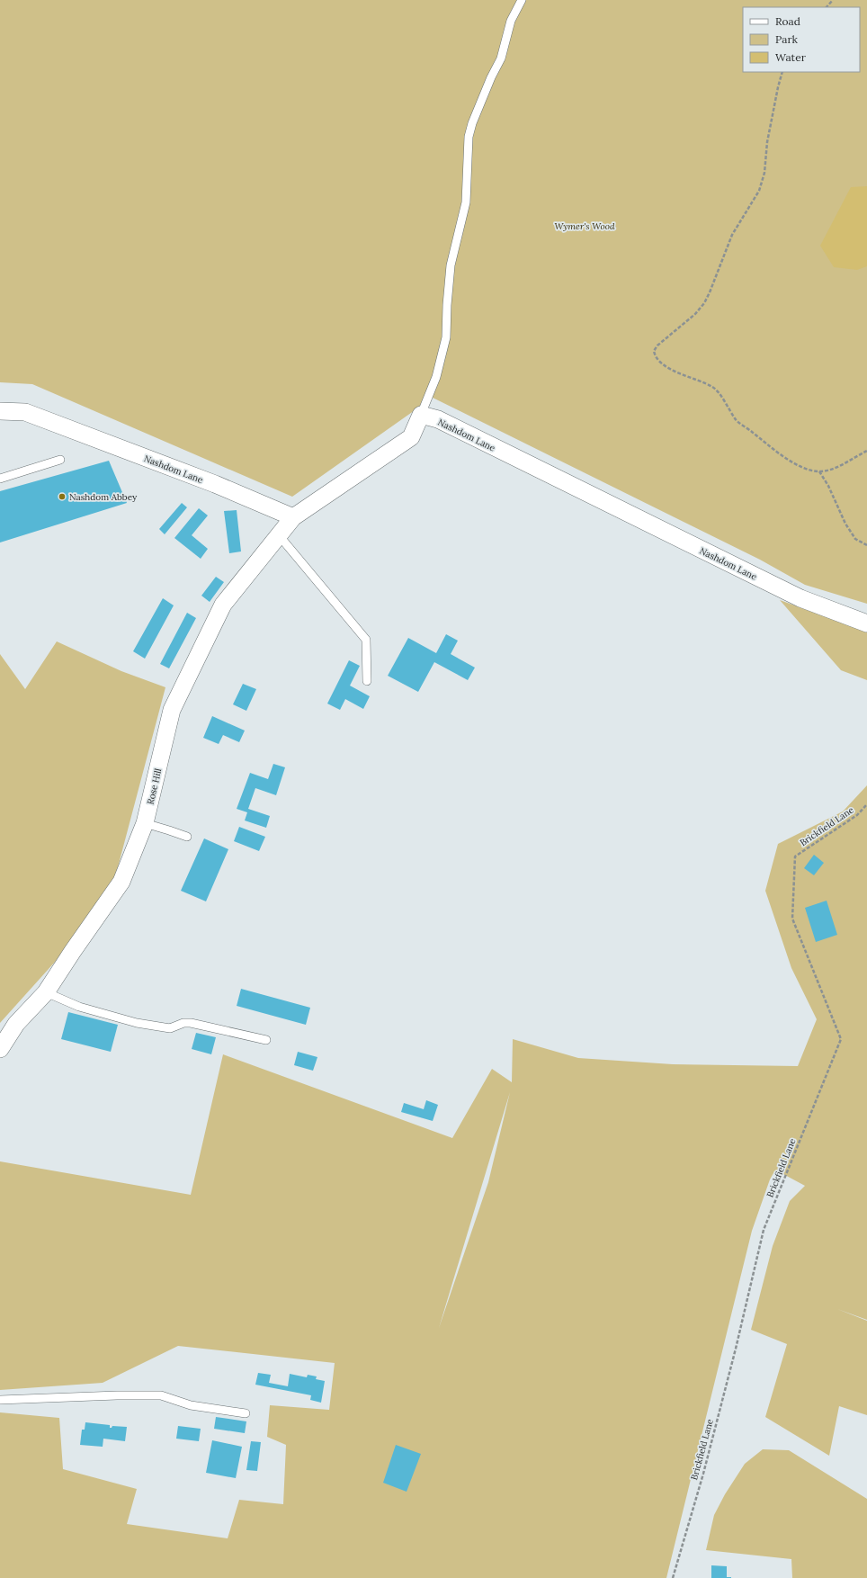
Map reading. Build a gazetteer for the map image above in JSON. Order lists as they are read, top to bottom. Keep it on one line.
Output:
{"streets":{"street":["Nashdom Lane","Rose Hill"],"path":["Brickfield Lane"]},"crossings":[["Nashdom Lane","Rose Hill"]],"parks":["Wymer's Wood"],"places":["Nashdom Abbey"],"legend":["Road","Park","Water"]}
